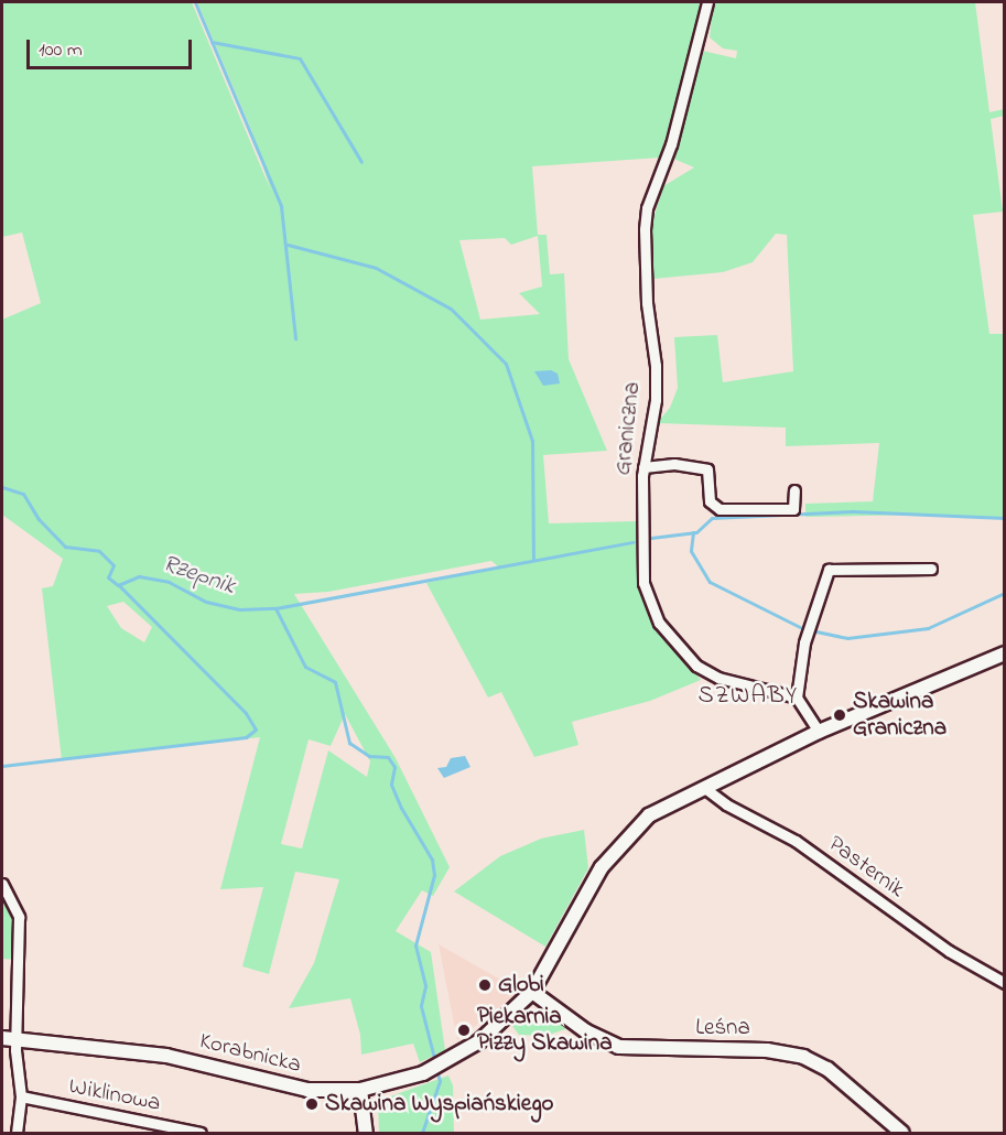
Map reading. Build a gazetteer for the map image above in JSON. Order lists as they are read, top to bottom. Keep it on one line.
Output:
{"streets":{"street":["Graniczna","Pasternik","Leśna","Korabnicka","Wiklinowa"]},"crossings":[["Leśna","Korabnicka"]],"districts":["SZWABY"],"water":["Rzepnik"],"places":["Skawina Graniczna","Globi","Piekarnia Pizzy Skawina","Skawina Wyspiańskiego"],"scale_bar":"100 m"}
